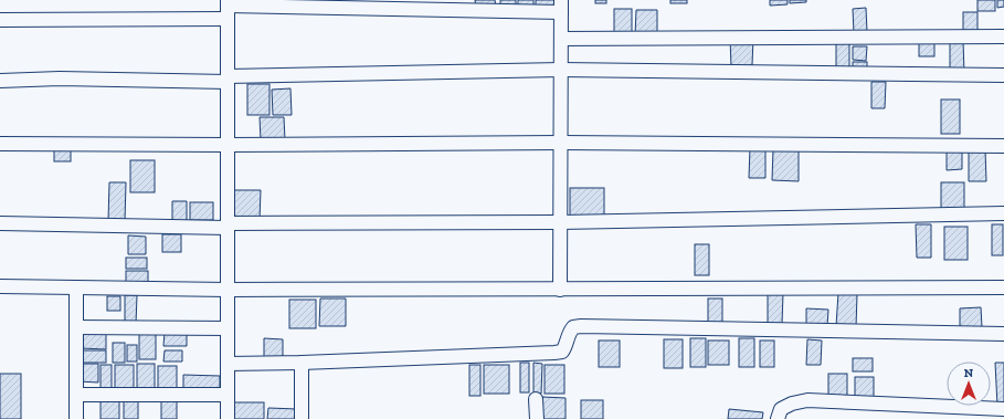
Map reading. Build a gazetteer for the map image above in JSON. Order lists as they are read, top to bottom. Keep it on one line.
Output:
{"north":"top"}
